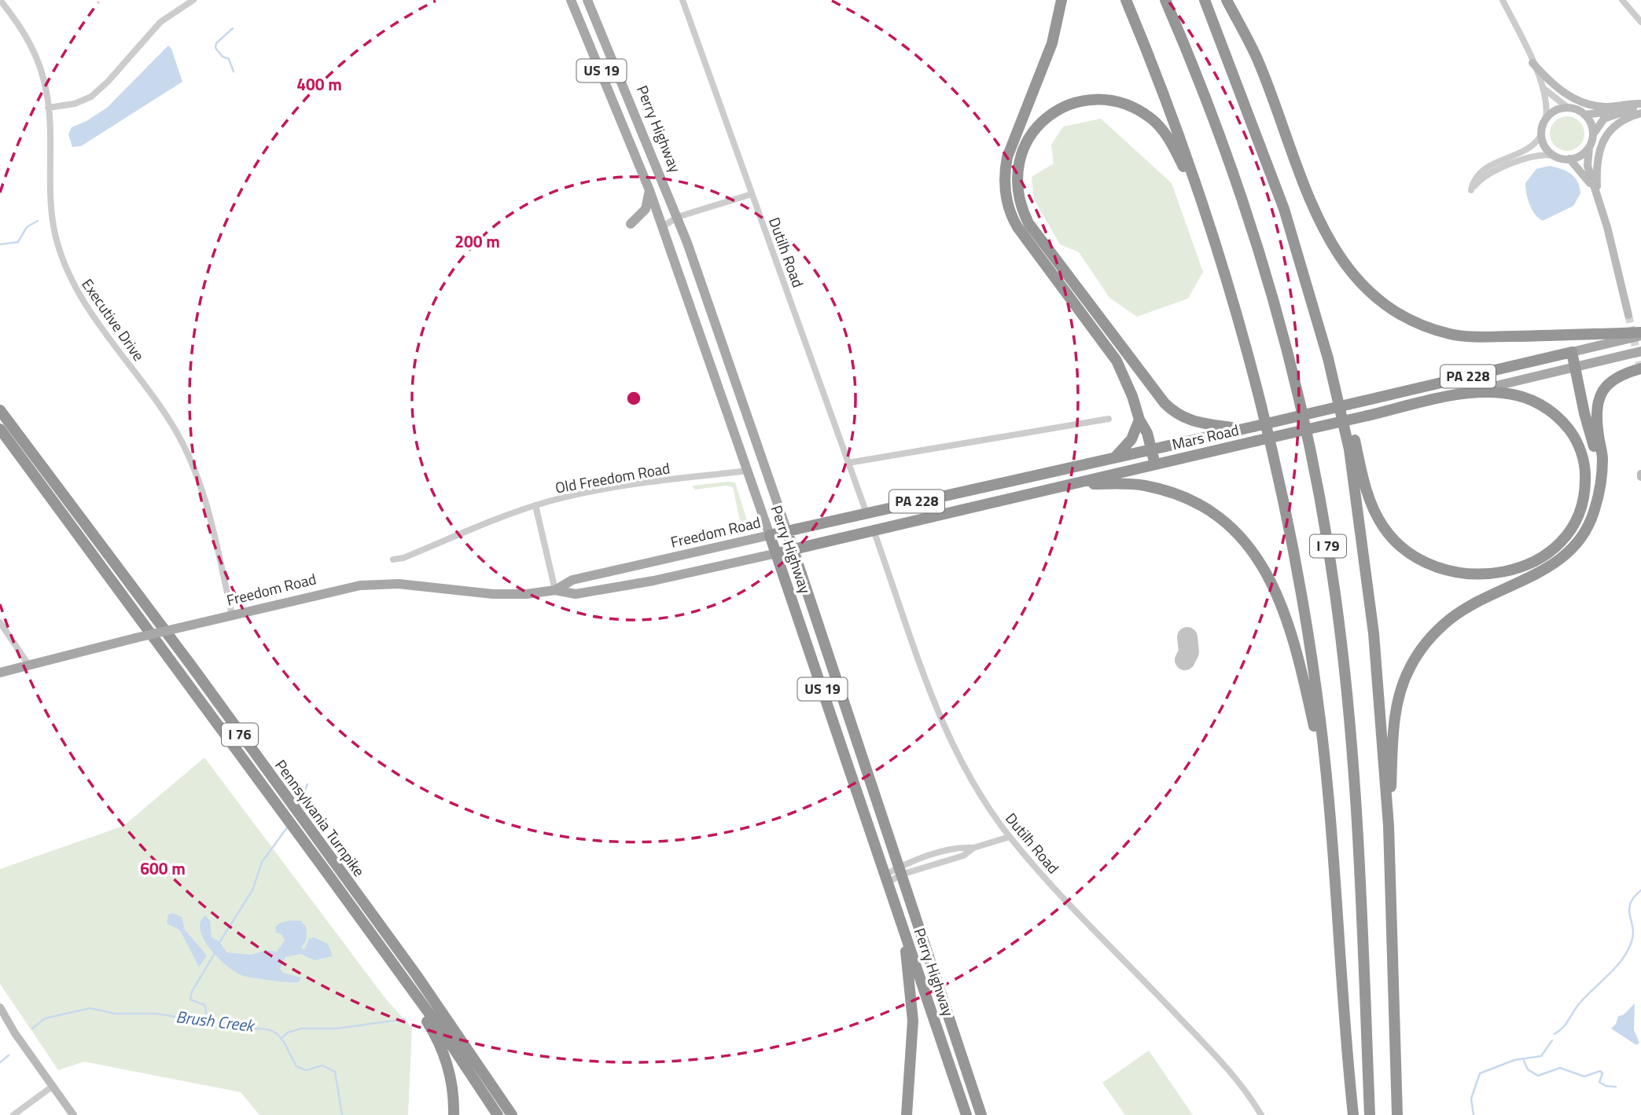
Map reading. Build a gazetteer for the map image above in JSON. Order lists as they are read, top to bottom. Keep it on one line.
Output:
{"streets":{"highway":["US 19","Perry Highway","PA 228","Mars Road","Freedom Road","I 79","I 76","Pennsylvania Turnpike"],"street":["Dutilh Road","Executive Drive","Old Freedom Road"]},"crossings":[["Perry Highway","Mars Road"],["Perry Highway","Old Freedom Road"],["Perry Highway","Freedom Road"],["Dutilh Road","Mars Road"],["Executive Drive","Freedom Road"],["Mars Road","Freedom Road"]],"water":["Brush Creek"],"rings":["400 m","200 m","600 m"]}
